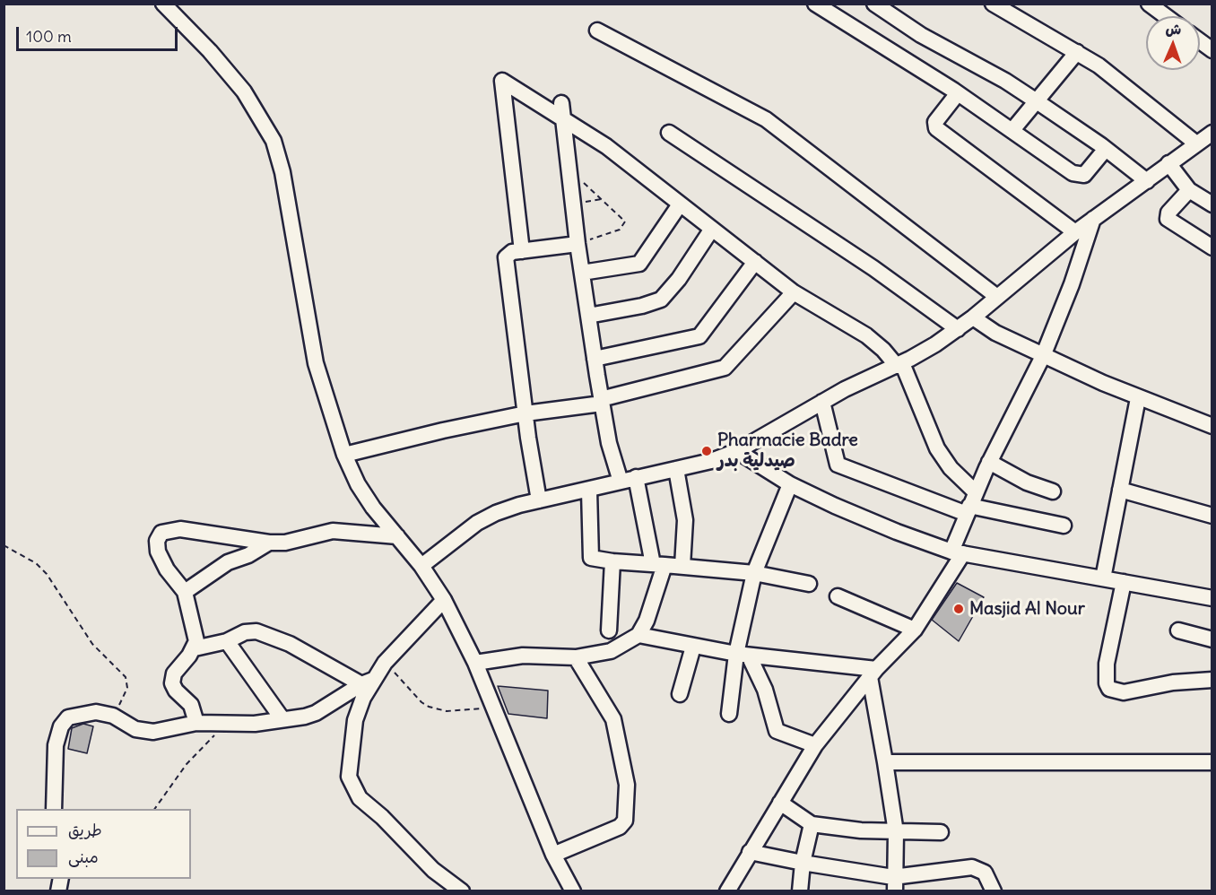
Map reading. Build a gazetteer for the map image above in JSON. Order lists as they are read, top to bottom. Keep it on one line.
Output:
{"places":["Pharmacie Badre صيدلية بدر","Masjid Al Nour"],"legend":["طريق","مبنى"],"scale_bar":"100 m","north":"top"}
